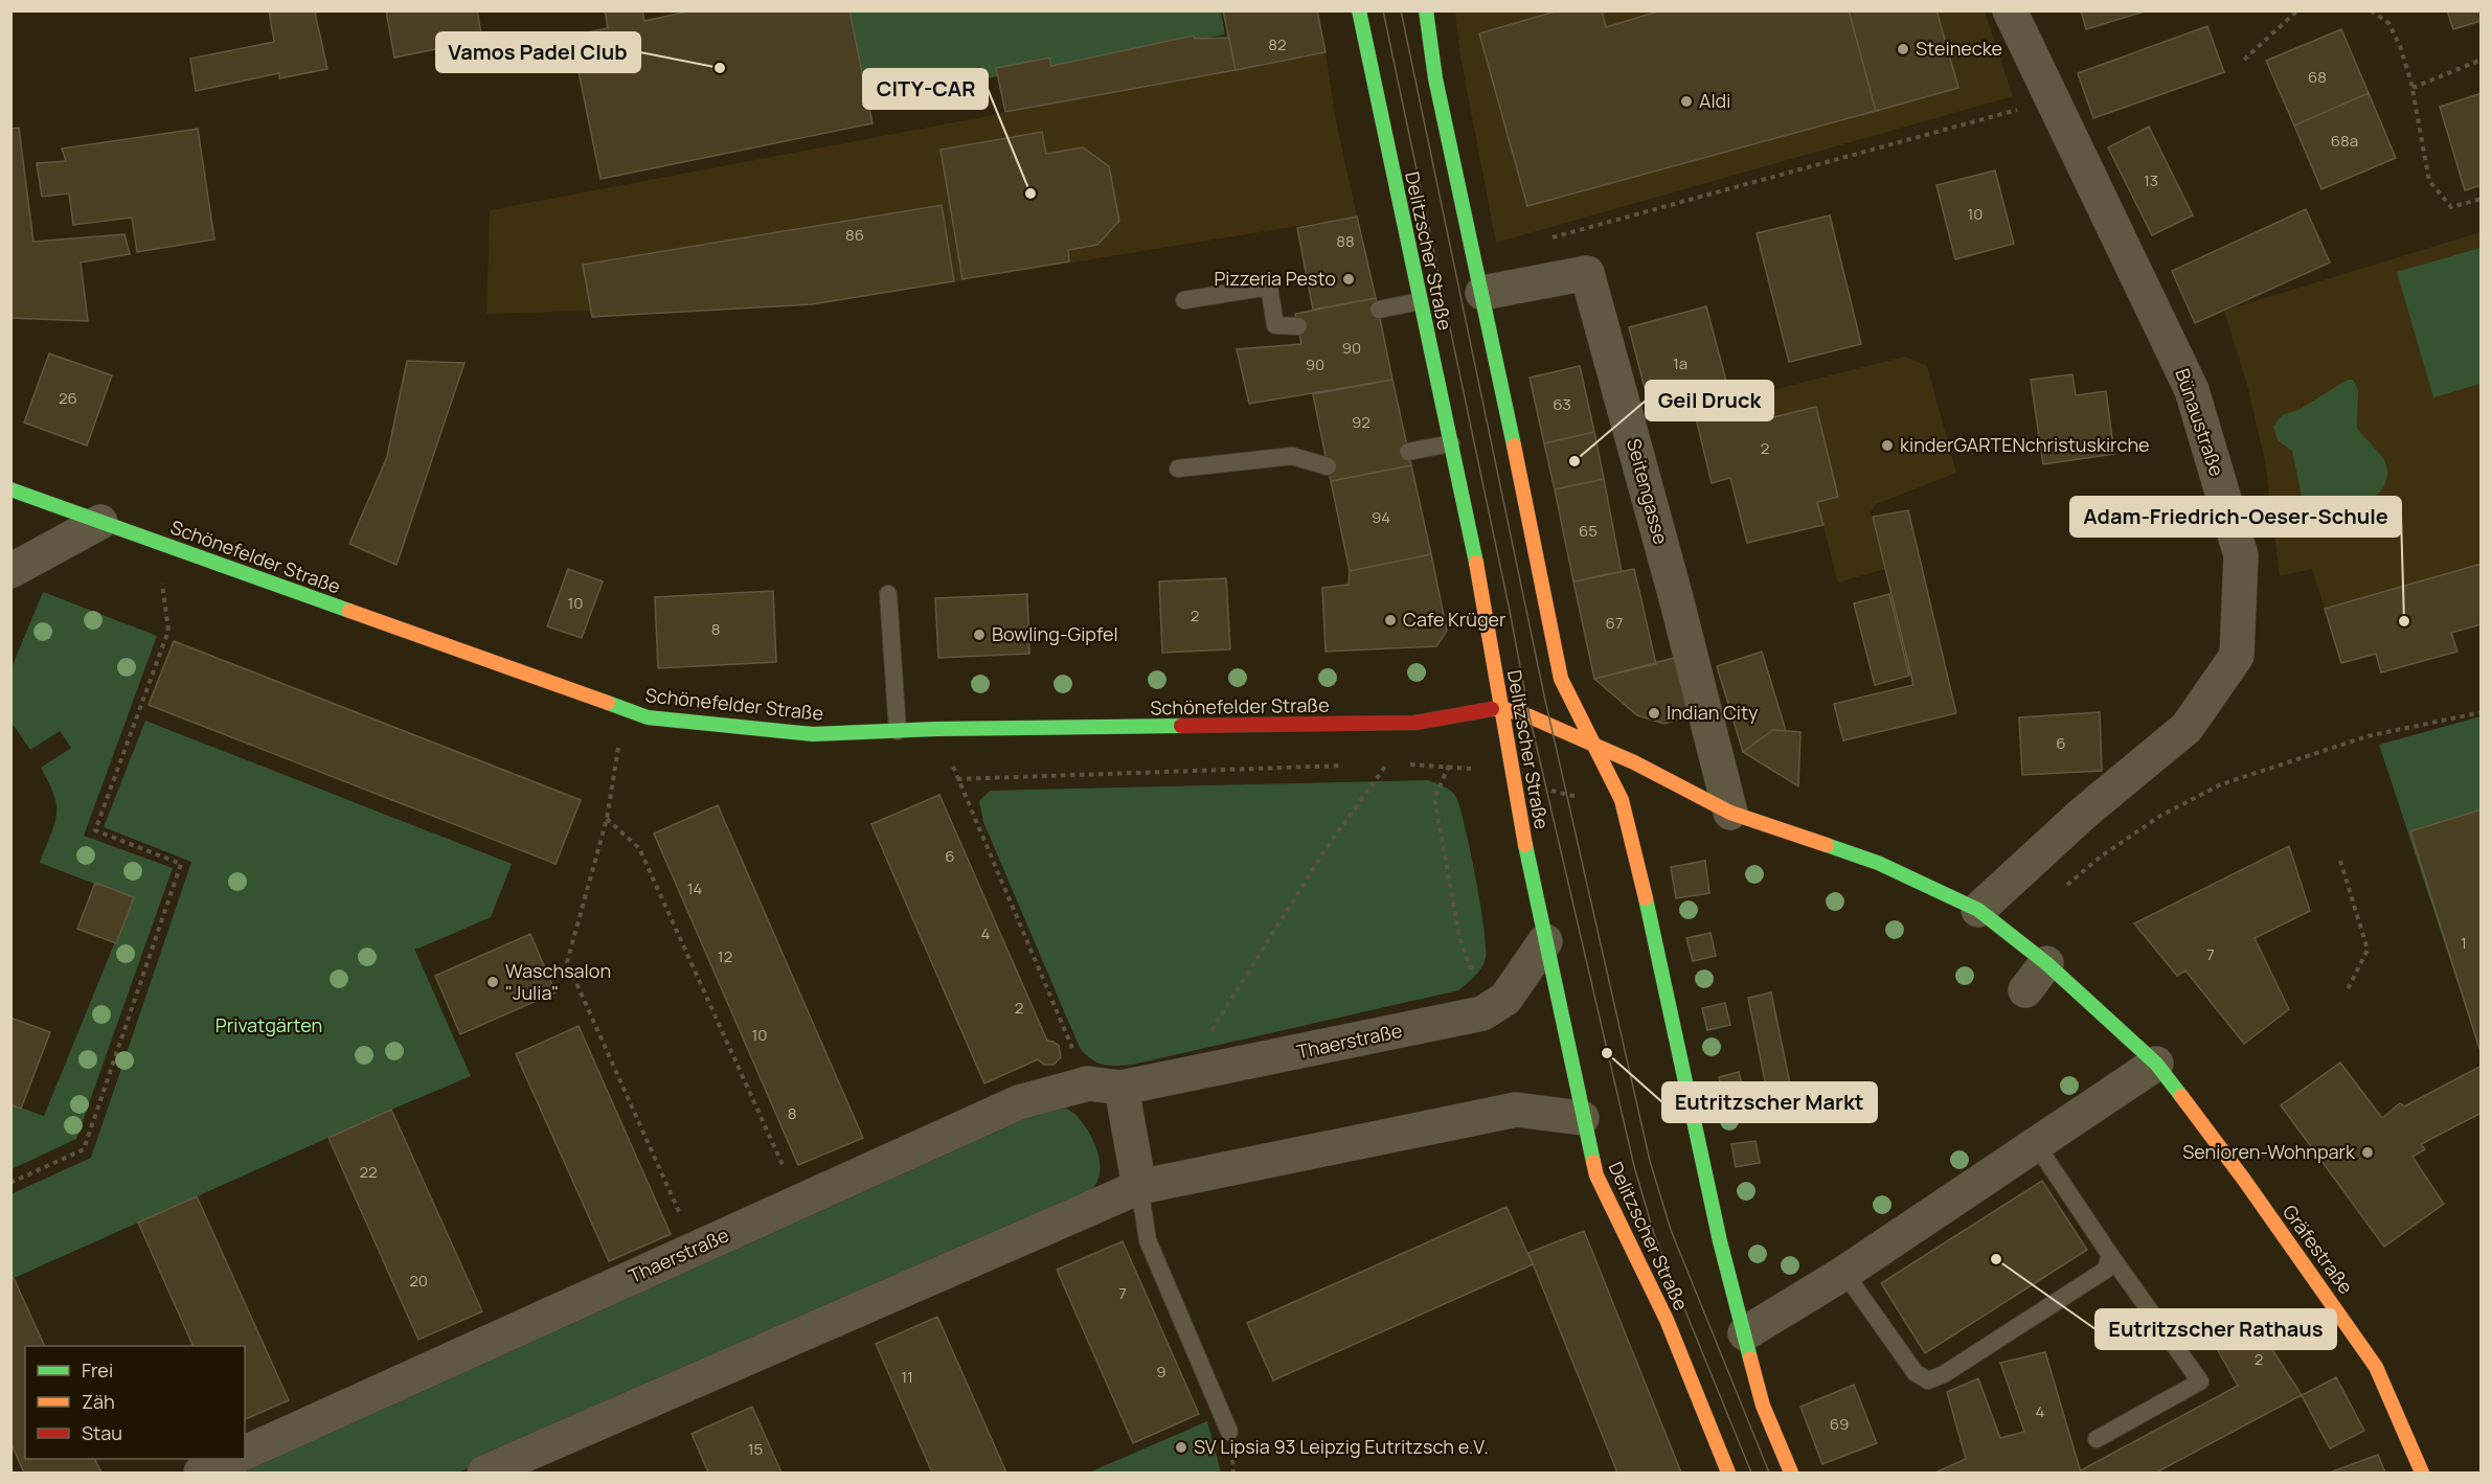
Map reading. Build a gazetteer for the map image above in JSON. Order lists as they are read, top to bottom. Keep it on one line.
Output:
{"streets":{"main road":["Delitzscher Straße","Schönefelder Straße","Gräfestraße"],"street":["Bünaustraße","Seitengasse","Thaerstraße"]},"crossings":[["Delitzscher Straße","Schönefelder Straße"],["Delitzscher Straße","Thaerstraße"],["Bünaustraße","Schönefelder Straße"],["Bünaustraße","Gräfestraße"],["Seitengasse","Schönefelder Straße"],["Schönefelder Straße","Gräfestraße"]],"parks":["Privatgärten"],"places":["Steinecke","Vamos Padel Club","Aldi","CITY-CAR","Pizzeria Pesto","kinderGARTENchristuskirche","Geil Druck","Cafe Krüger","Adam-Friedrich-Oeser-Schule","Bowling-Gipfel","Indian City","Waschsalon \"Julia\"","Eutritzscher Markt","Senioren-Wohnpark","Eutritzscher Rathaus","SV Lipsia 93 Leipzig Eutritzsch e.V."],"house_numbers":["82","68","68a","13","10","86","88","90","1a","90","26","63","92","2","94","65","10","2","67","8","6","6","14","4","1","7","12","2","10","8","22","20","7","2","9","11","4","69","15"],"legend":["Frei","Zäh","Stau"]}
